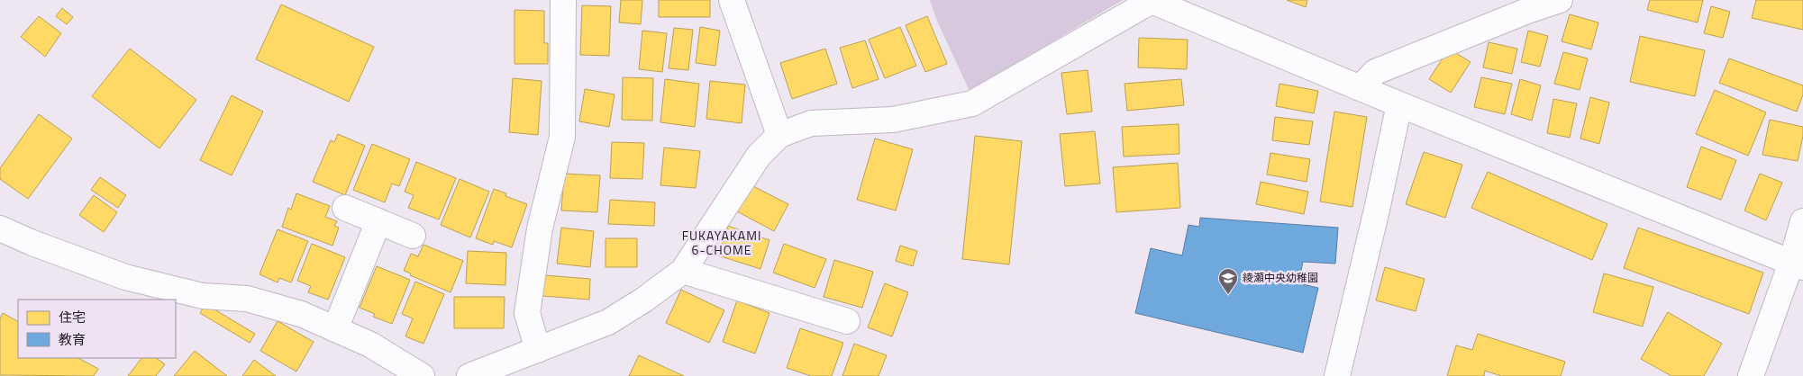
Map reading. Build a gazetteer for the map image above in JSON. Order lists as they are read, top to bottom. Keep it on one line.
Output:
{"districts":["FUKAYAKAMI 6-CHOME"],"places":{"school or university":["綾瀬中央幼稚園"]},"legend":["住宅","教育"]}
